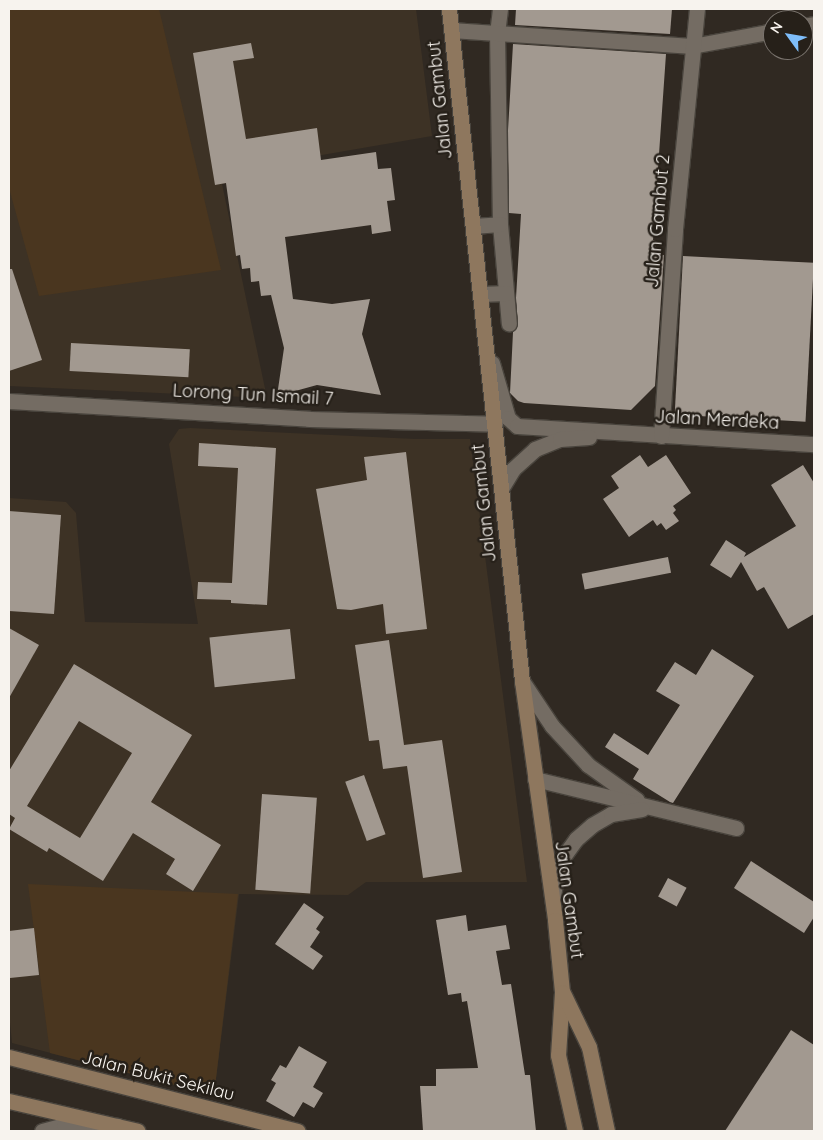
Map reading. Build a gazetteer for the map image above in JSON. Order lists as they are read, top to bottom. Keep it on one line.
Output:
{"streets":{"street":["Jalan Gambut","Jalan Gambut 2","Lorong Tun Ismail 7","Jalan Merdeka","Jalan Bukit Sekilau"]},"crossings":[["Jalan Gambut","Lorong Tun Ismail 7"],["Jalan Gambut","Jalan Merdeka"],["Jalan Gambut 2","Jalan Merdeka"]],"north":"top left"}
